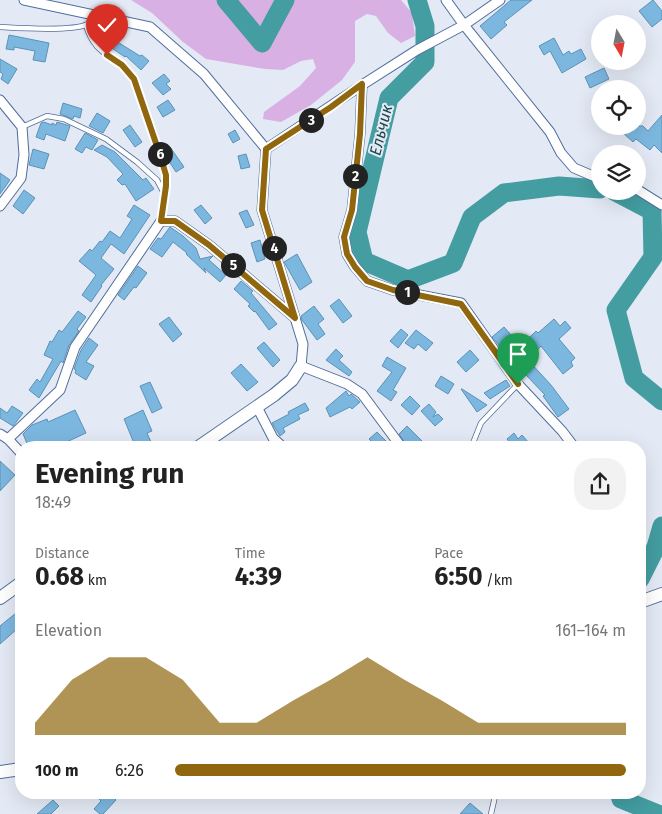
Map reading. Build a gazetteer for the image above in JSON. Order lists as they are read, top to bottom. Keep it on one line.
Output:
{"water":["Ельчик"],"north":"bottom","page":{"pins":["3","6","2","4","5","1"],"heading":["Evening run","18:49"],"stats":[["Distance","0.68 km"],["Time","4:39"],["Pace","6:50 /km"]],"chart":["Elevation","161–164 m"],"list":[{"name":"100 m","note":"6:26"}]}}
